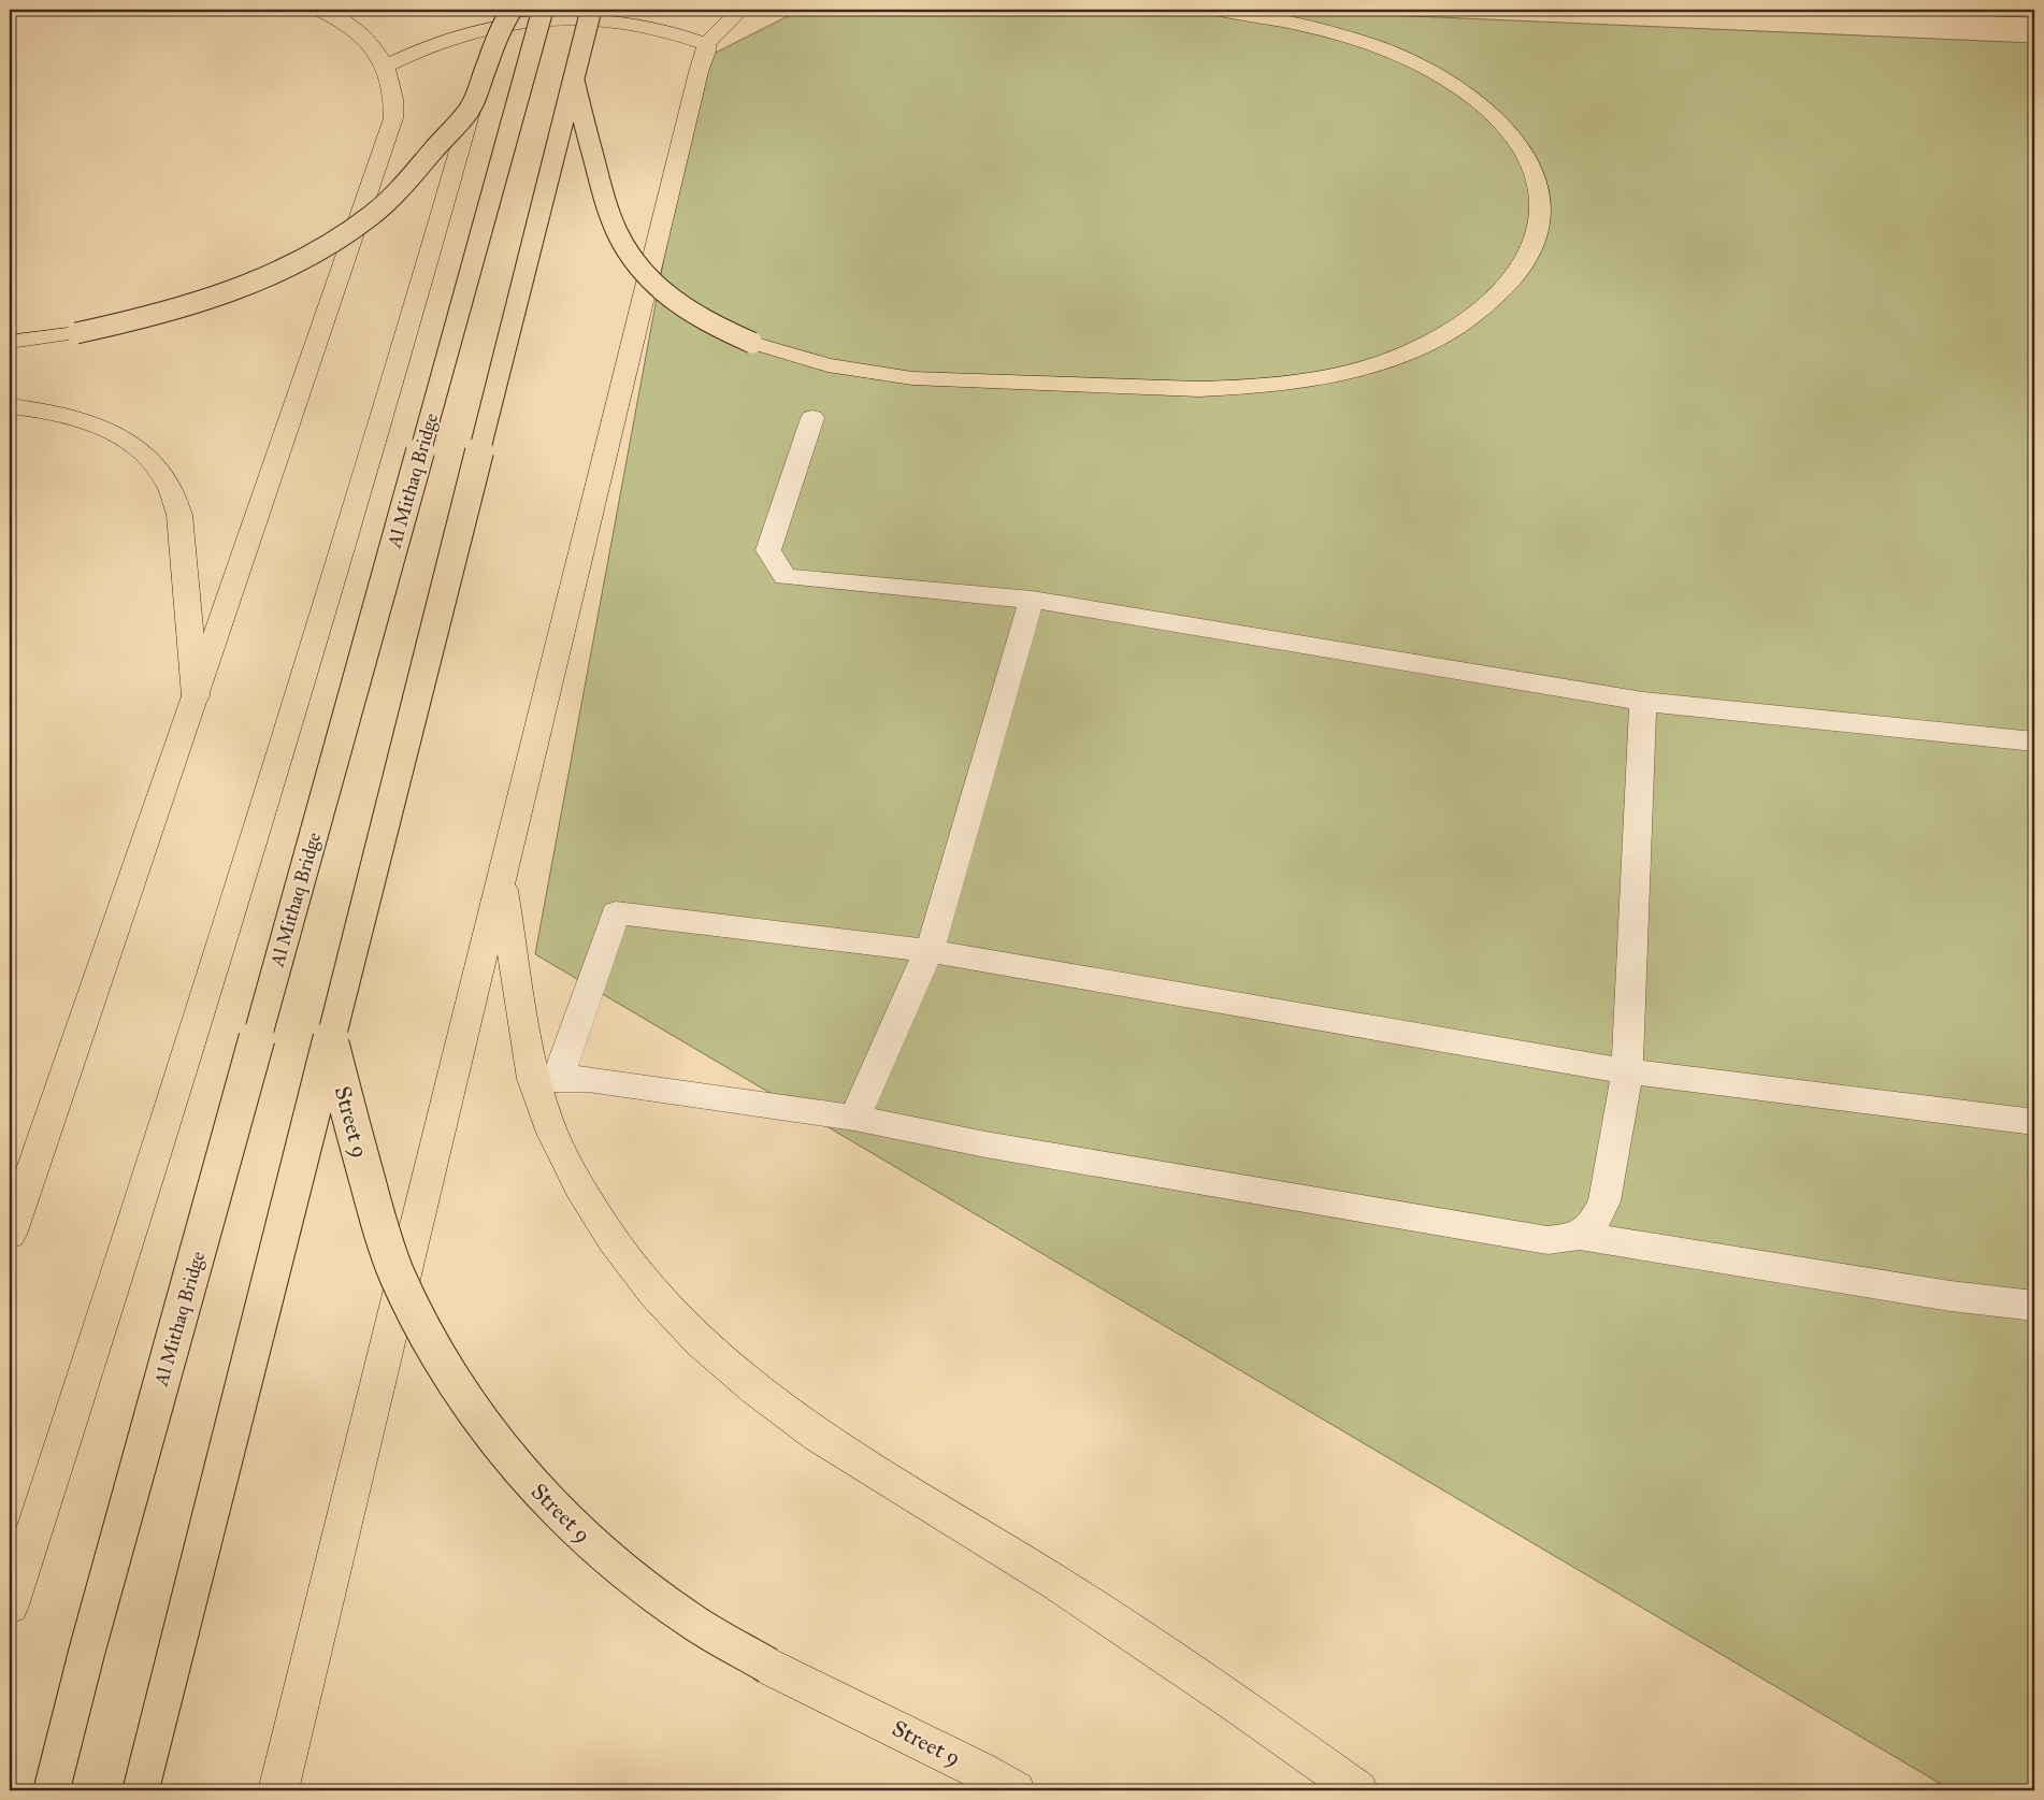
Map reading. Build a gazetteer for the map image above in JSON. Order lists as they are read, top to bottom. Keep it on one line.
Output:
{"streets":{"main road":["Al Mithaq Bridge","Street 9"]}}
